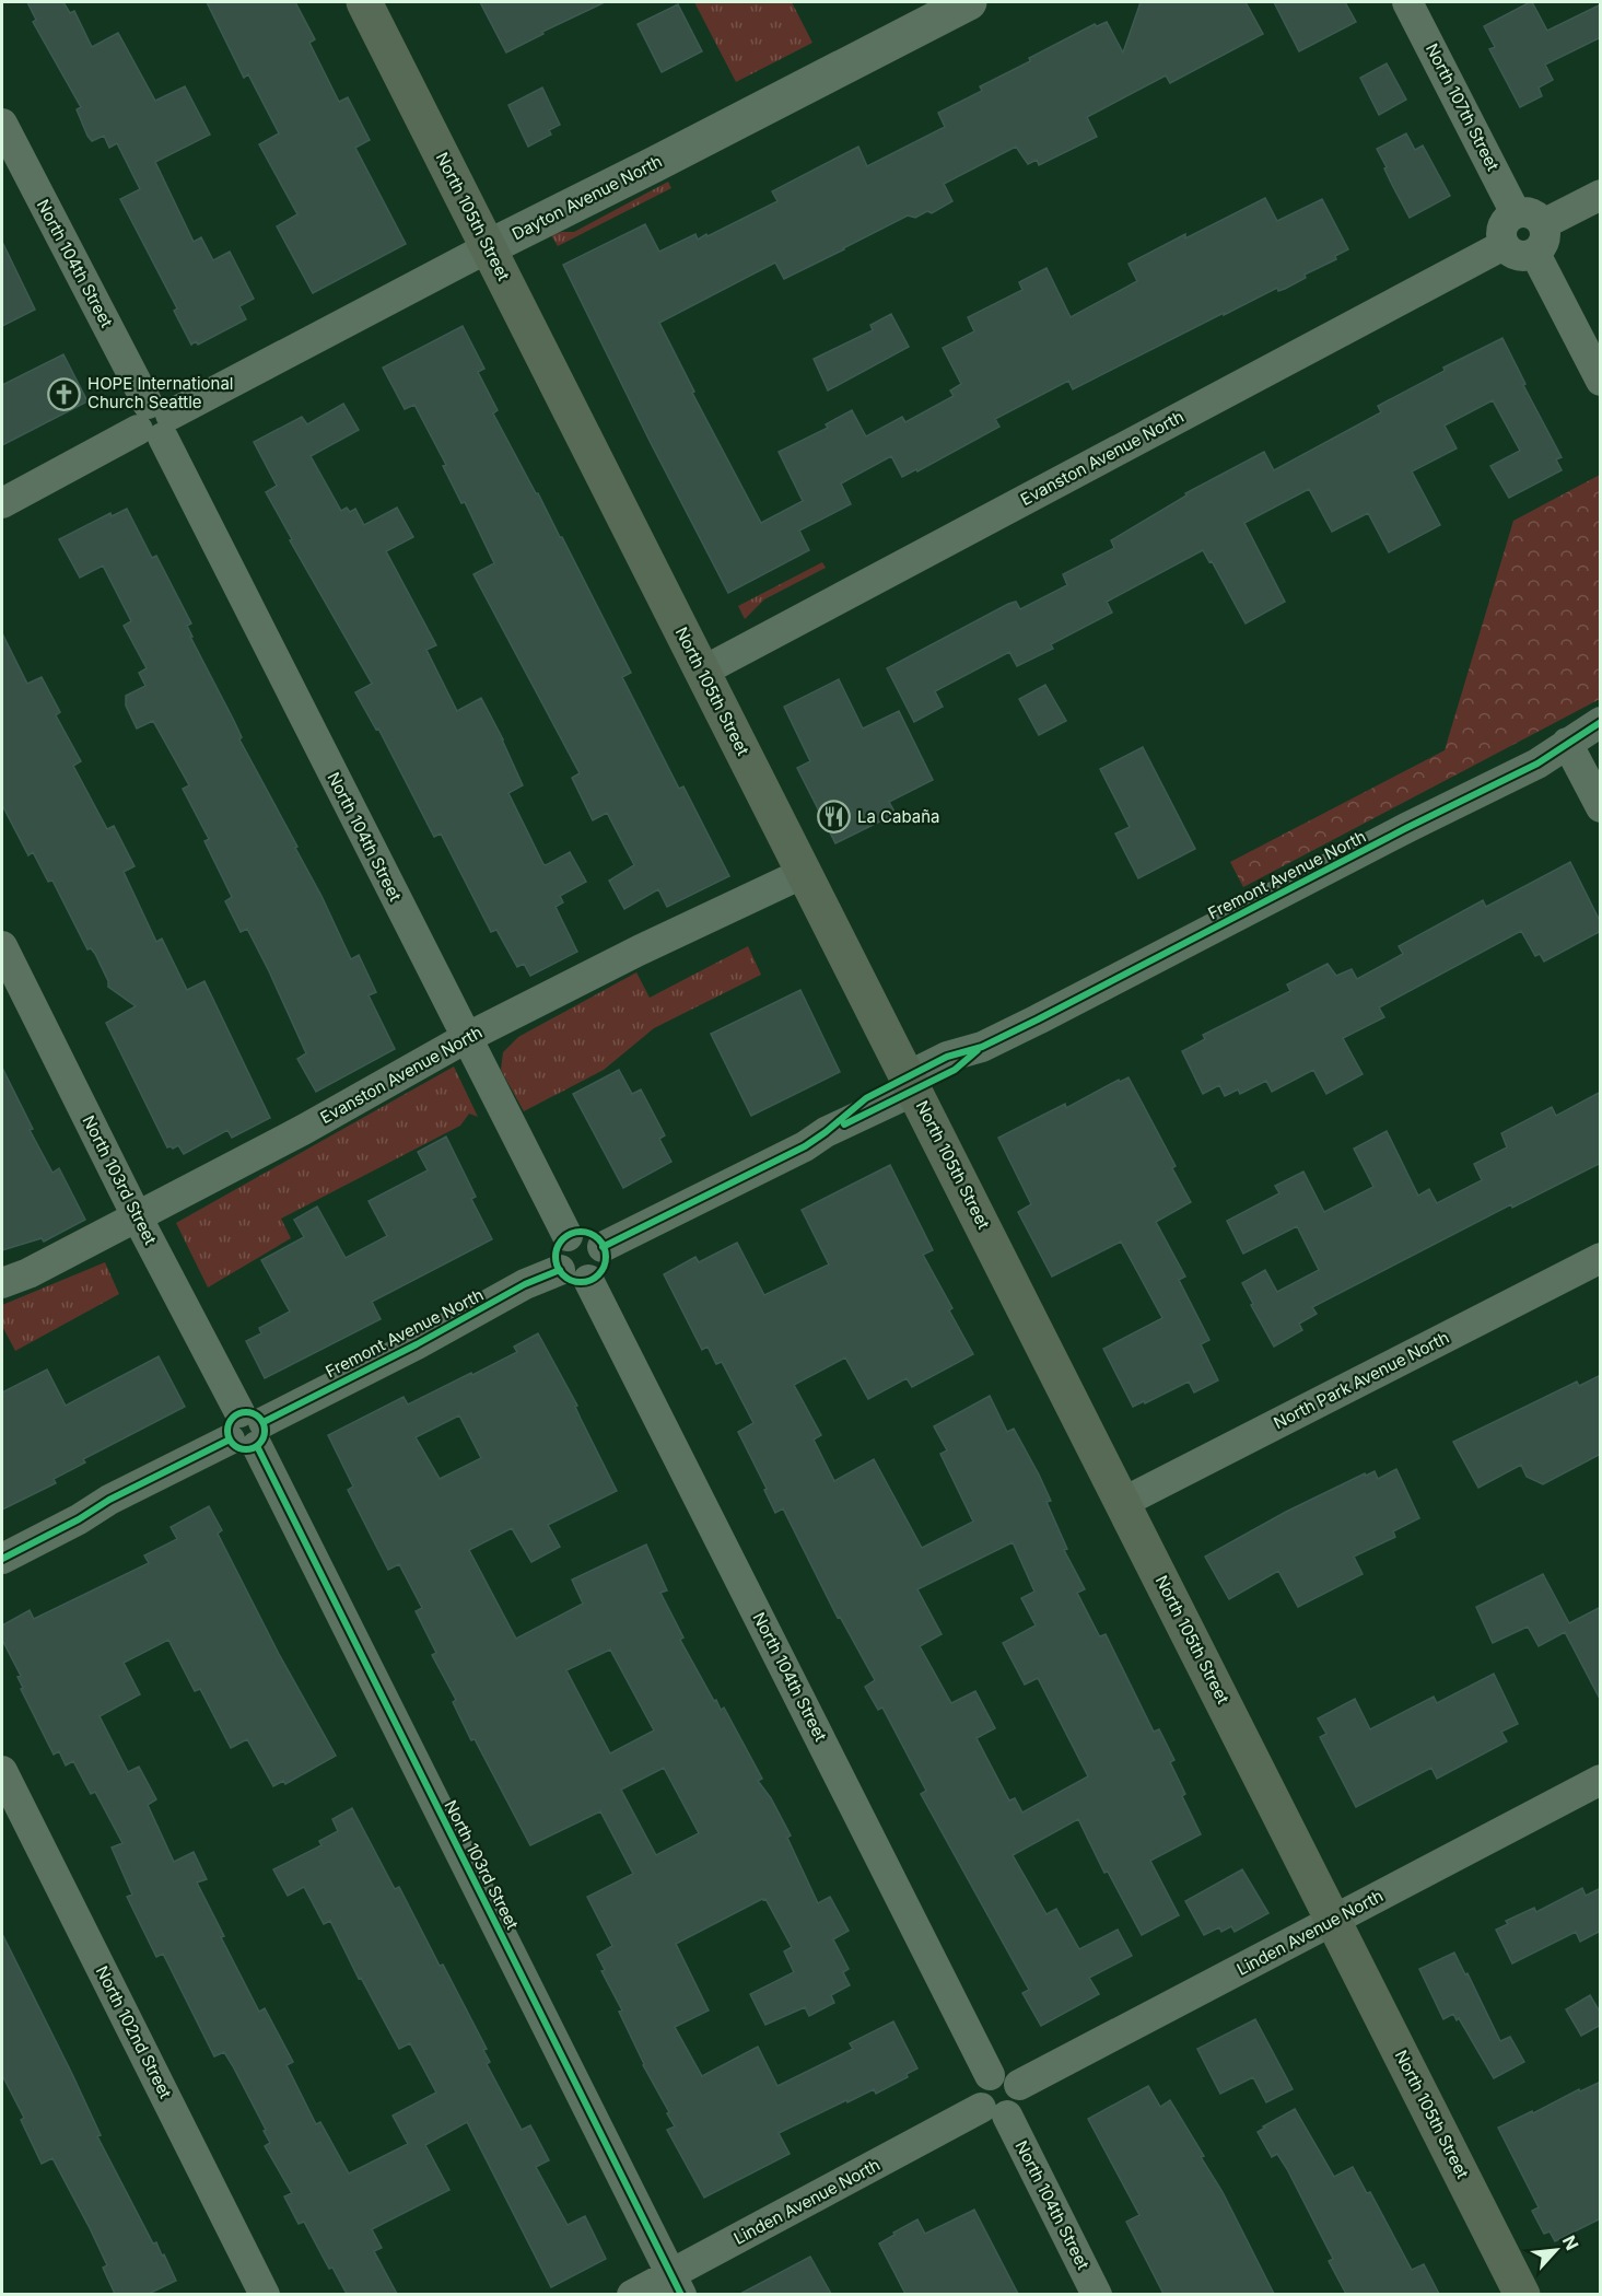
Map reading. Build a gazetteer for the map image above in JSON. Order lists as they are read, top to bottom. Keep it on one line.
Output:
{"streets":{"main road":["North 105th Street"],"street":["North 107th Street","Dayton Avenue North","North 104th Street","Evanston Avenue North","Fremont Avenue North","North 103rd Street","North Park Avenue North","Linden Avenue North","North 102nd Street"]},"crossings":[["North 107th Street","Evanston Avenue North"],["Dayton Avenue North","North 105th Street"],["Dayton Avenue North","North 104th Street"],["North 105th Street","Evanston Avenue North"],["North 105th Street","Fremont Avenue North"],["North 105th Street","North Park Avenue North"],["North 105th Street","Linden Avenue North"],["North 104th Street","Evanston Avenue North"],["North 104th Street","Fremont Avenue North"],["North 104th Street","Linden Avenue North"],["Evanston Avenue North","North 103rd Street"],["Fremont Avenue North","North 103rd Street"],["North 103rd Street","Linden Avenue North"]],"places":{"church":["HOPE International Church Seattle"],"restaurant":["La Cabaña"]},"north":"top right"}
